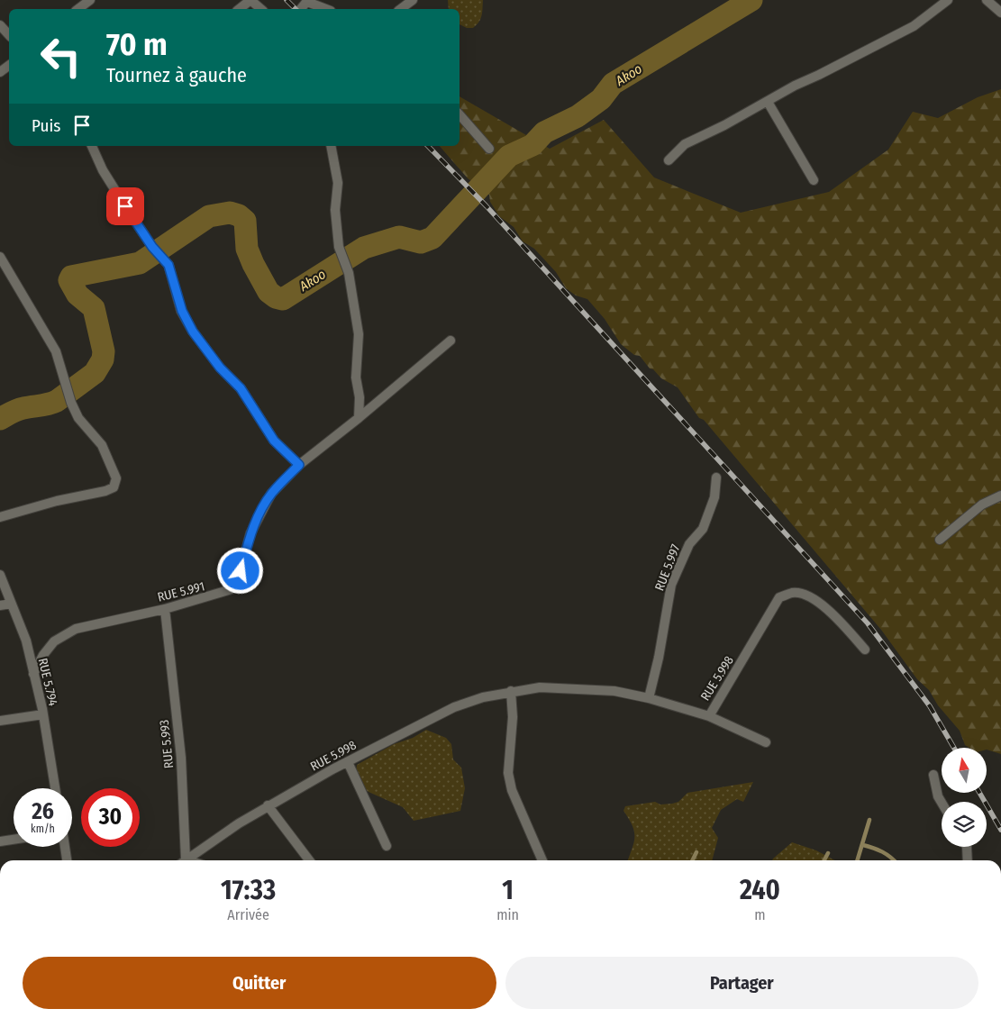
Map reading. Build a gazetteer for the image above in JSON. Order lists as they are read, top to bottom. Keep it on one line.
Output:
{"streets":{"street":["RUE 5.997","RUE 5.991","RUE 5.998","RUE 5.794","RUE 5.993"]},"crossings":[["RUE 5.997","RUE 5.998"],["RUE 5.991","RUE 5.794"],["RUE 5.991","RUE 5.993"]],"water":["Akoo"],"north":"top","page":{"turn":["70 m","Tournez à gauche"],"then":"Puis","speed":"26 km/h","limit":"30","eta":["17:33","Arrivée","1","min","240","m"],"buttons":["Quitter","Partager"]}}
